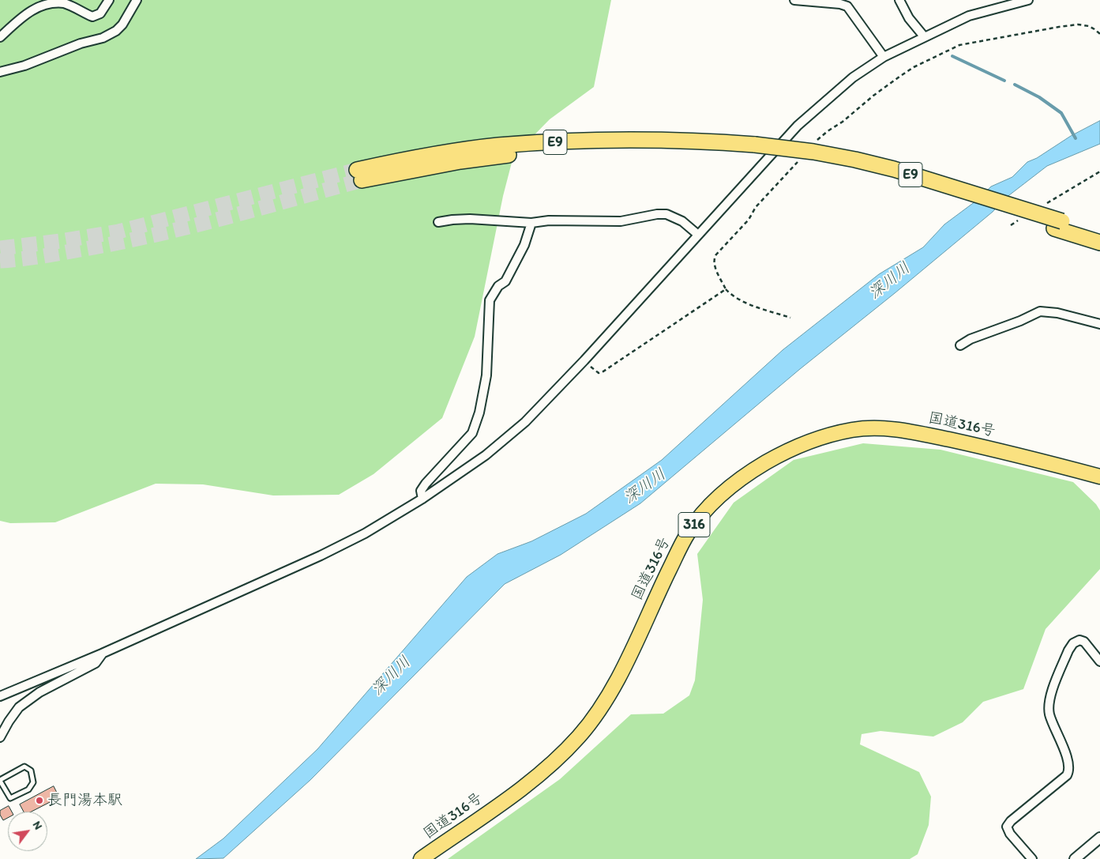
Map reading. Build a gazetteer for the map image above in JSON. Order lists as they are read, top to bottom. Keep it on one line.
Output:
{"streets":{"highway":["E9","国道316号","316"]},"water":["深川川"],"places":["長門湯本駅"],"north":"top right"}
